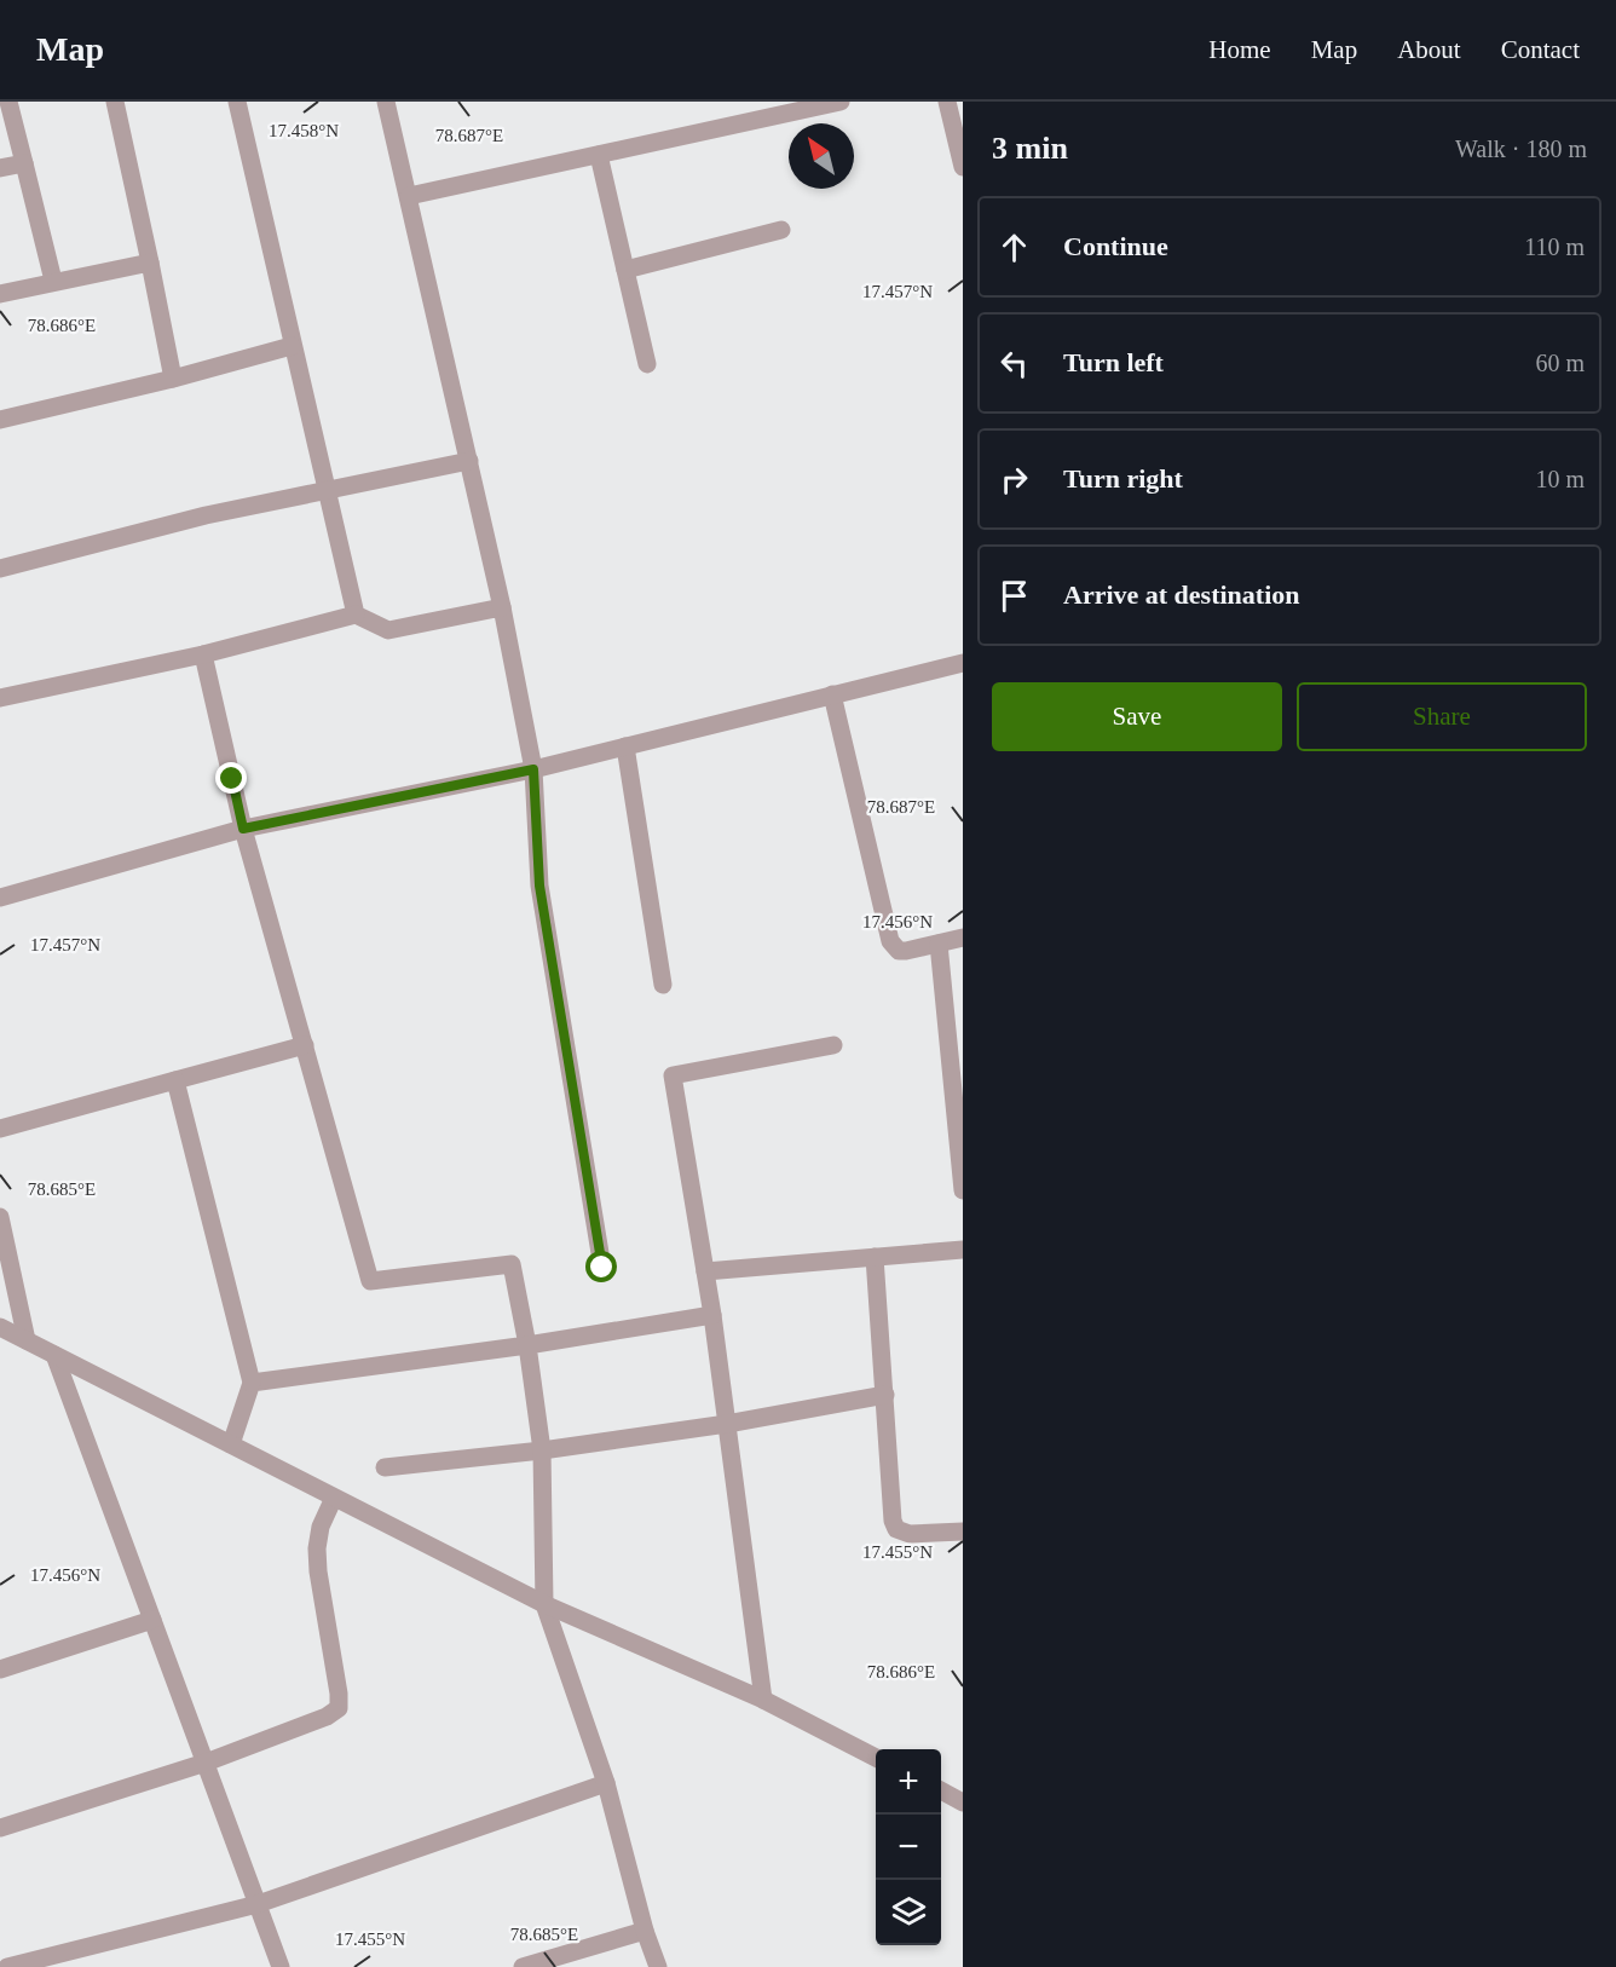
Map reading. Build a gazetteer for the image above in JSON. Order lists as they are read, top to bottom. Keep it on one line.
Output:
{"north":"top left","page":{"header":"Map","nav":["Home","Map","About","Contact"],"heading":["3 min","Walk · 180 m"],"list":[["Continue","110 m"],["Turn left","60 m"],["Turn right","10 m"],"Arrive at destination"],"buttons":["Save","Share"],"map_buttons":["+","−"]},"coordinates":["17.458°N","78.687°E","17.457°N","78.686°E","17.456°N","78.685°E","17.455°N"]}
